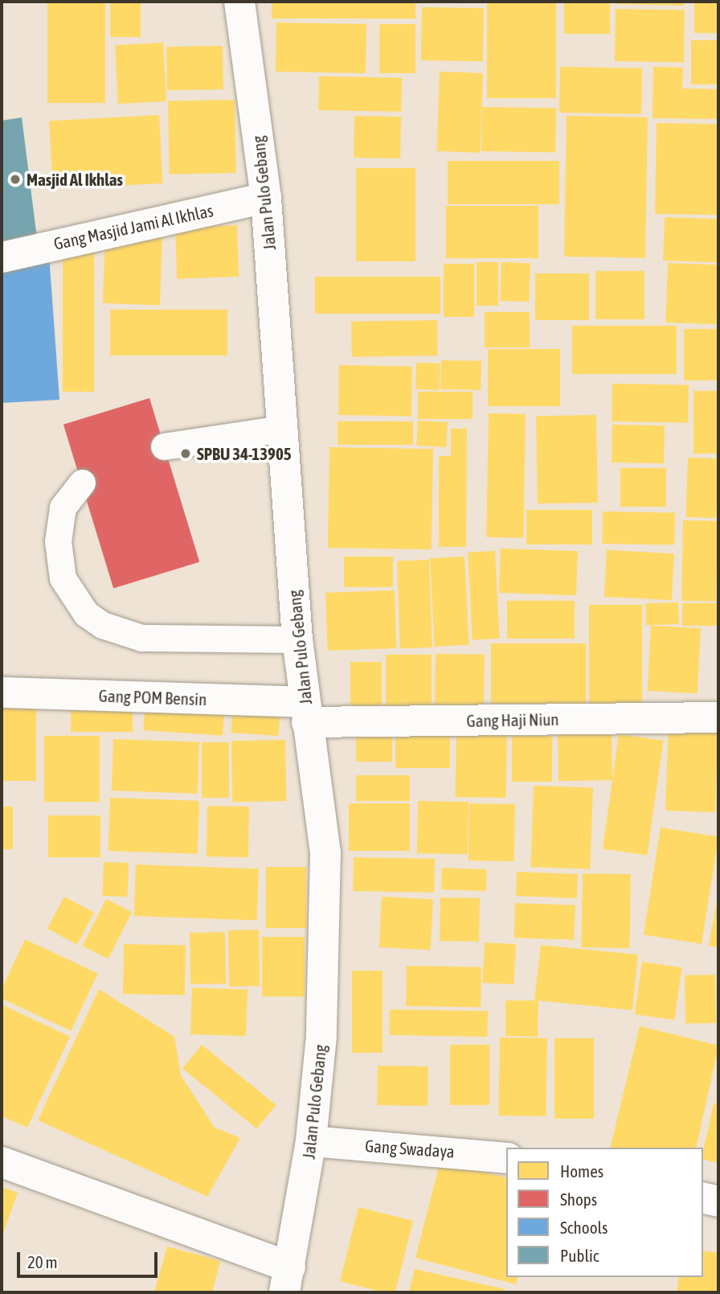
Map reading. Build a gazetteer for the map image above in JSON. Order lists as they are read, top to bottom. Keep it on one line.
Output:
{"streets":{"street":["Jalan Pulo Gebang","Gang Masjid Jami Al Ikhlas","Gang POM Bensin","Gang Haji Niun","Gang Swadaya"]},"crossings":[["Jalan Pulo Gebang","Gang Masjid Jami Al Ikhlas"],["Jalan Pulo Gebang","Gang POM Bensin"],["Jalan Pulo Gebang","Gang Haji Niun"],["Jalan Pulo Gebang","Gang Swadaya"],["Gang POM Bensin","Gang Haji Niun"]],"places":["Masjid Al Ikhlas","SPBU 34-13905"],"legend":["Homes","Shops","Schools","Public"],"scale_bar":"20 m"}
